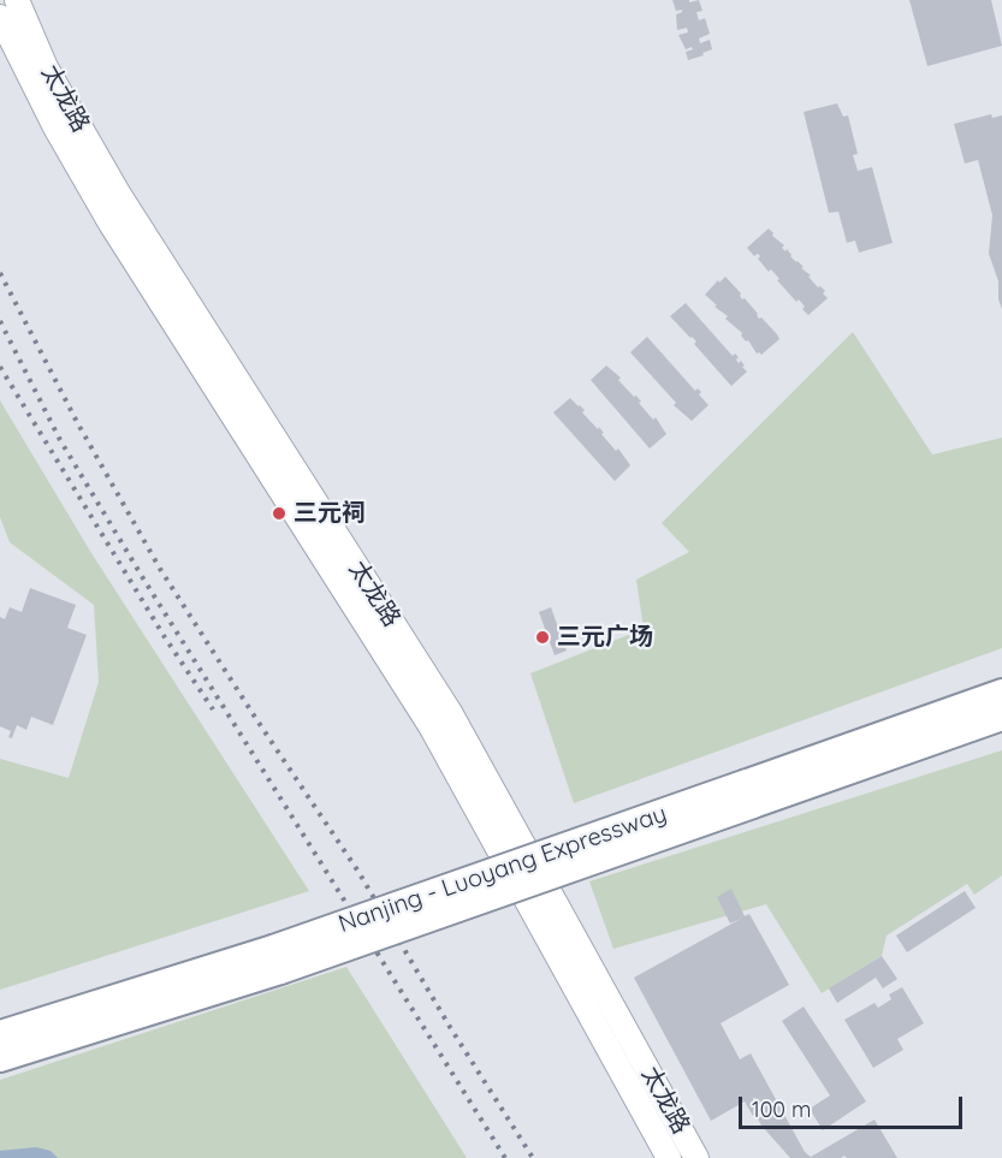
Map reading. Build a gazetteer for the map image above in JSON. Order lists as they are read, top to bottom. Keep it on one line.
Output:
{"streets":{"highway":["Nanjing - Luoyang Expressway"],"main road":["太龙路"]},"places":["三元祠","三元广场"],"scale_bar":"100 m"}
